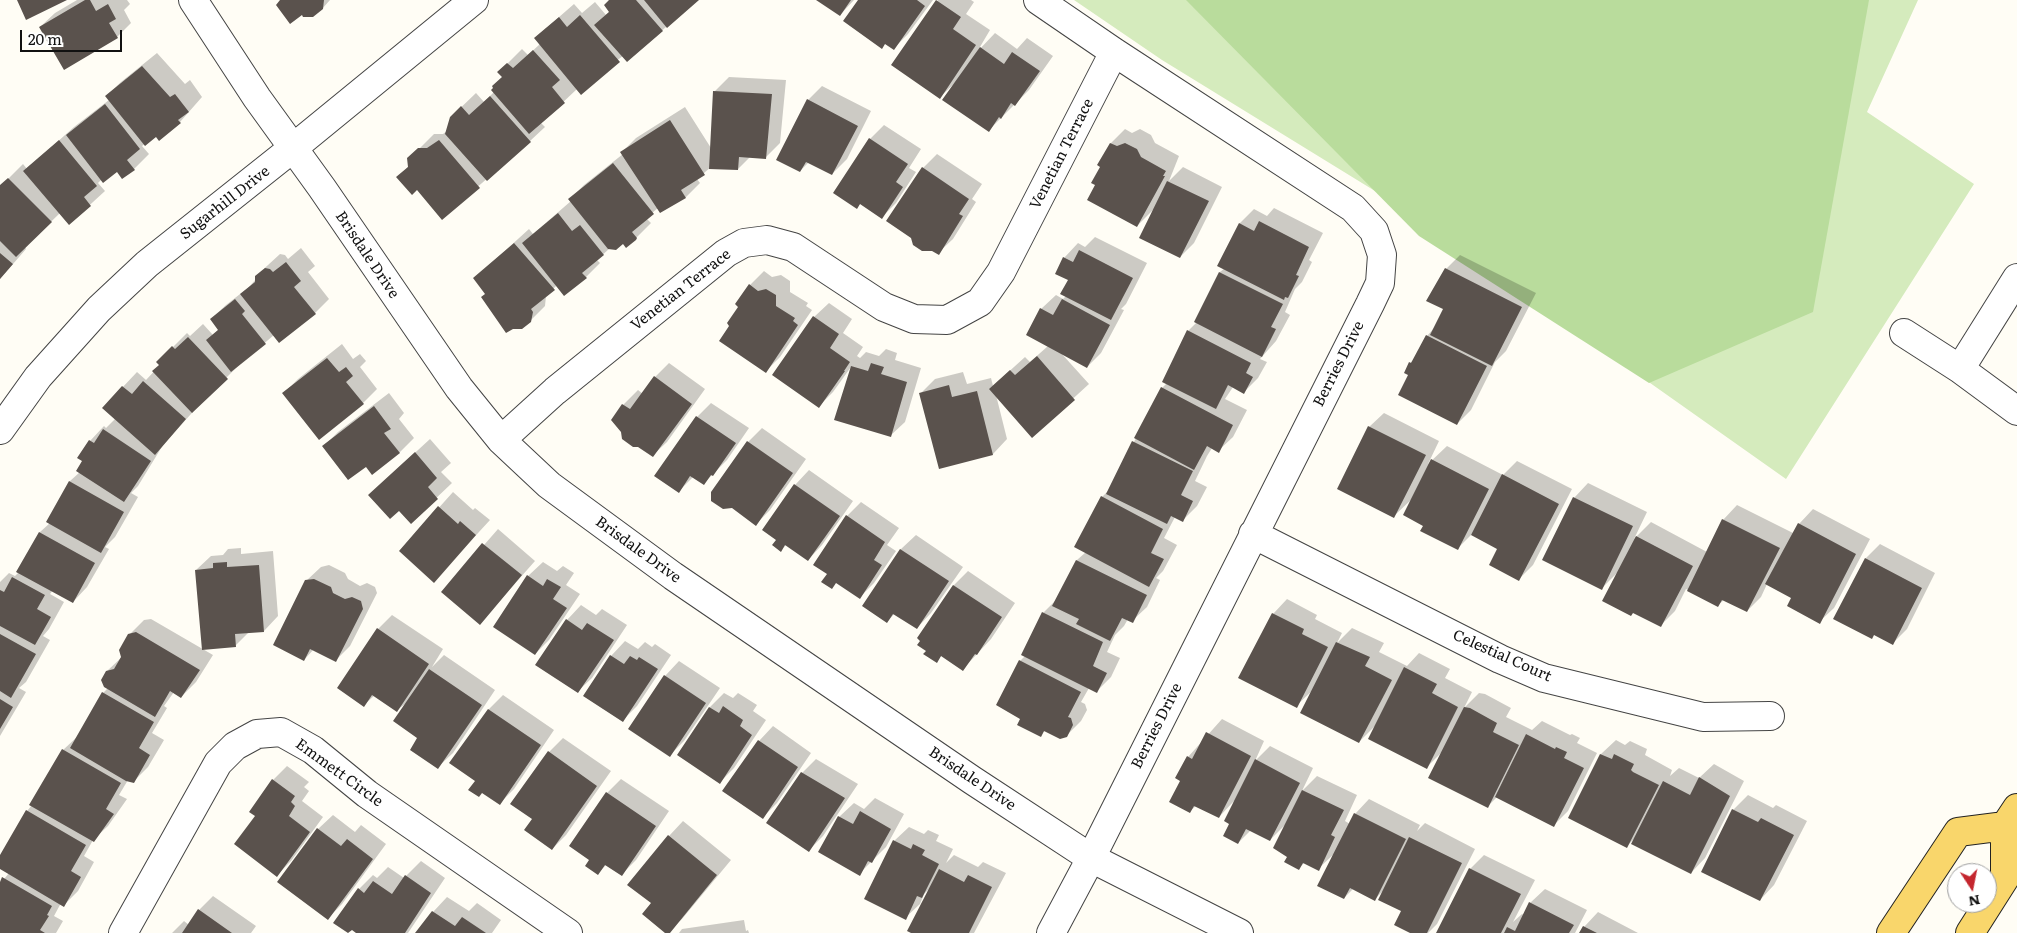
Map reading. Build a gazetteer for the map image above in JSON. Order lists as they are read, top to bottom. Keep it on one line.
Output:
{"streets":{"street":["Venetian Terrace","Sugarhill Drive","Brisdale Drive","Berries Drive","Celestial Court","Emmett Circle"]},"crossings":[["Venetian Terrace","Brisdale Drive"],["Venetian Terrace","Berries Drive"],["Sugarhill Drive","Brisdale Drive"],["Brisdale Drive","Berries Drive"],["Berries Drive","Celestial Court"]],"scale_bar":"20 m","north":"bottom"}
